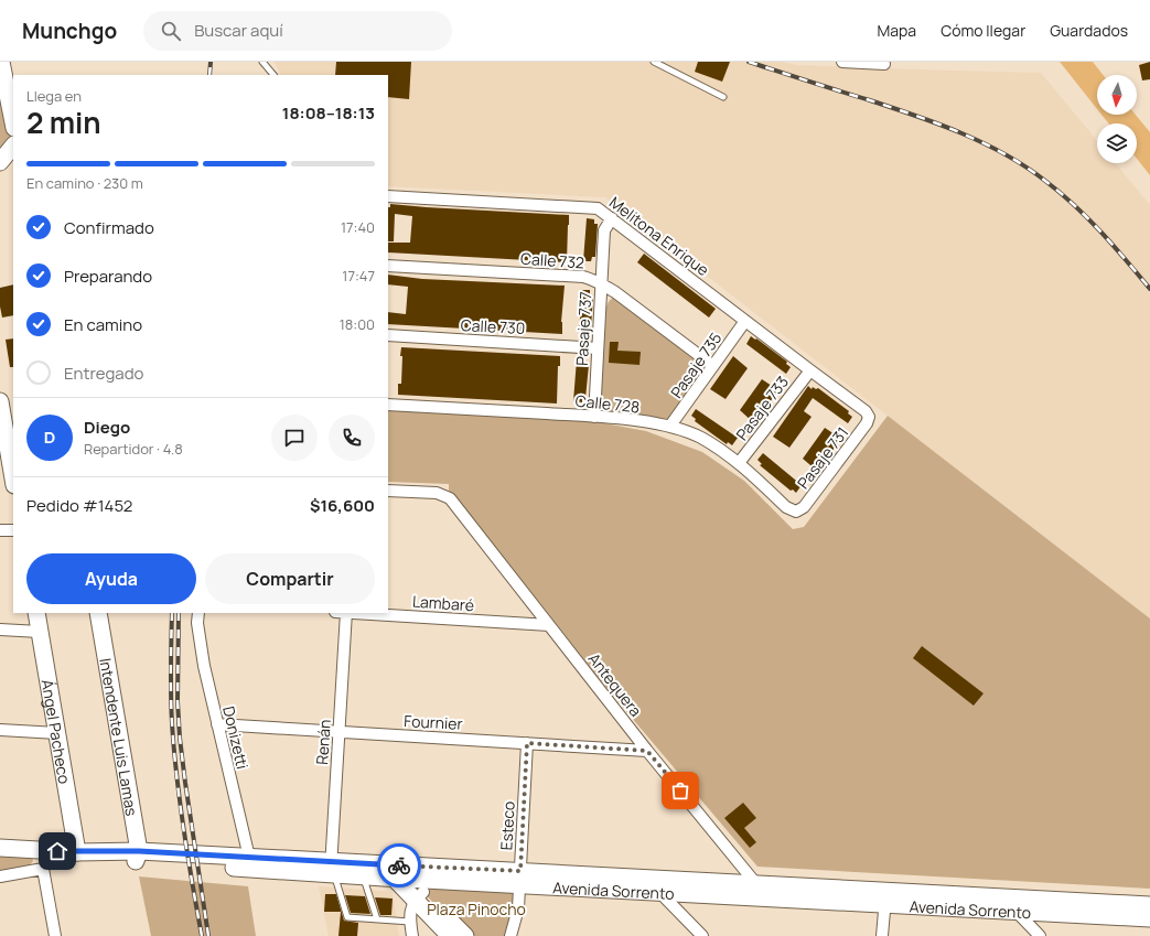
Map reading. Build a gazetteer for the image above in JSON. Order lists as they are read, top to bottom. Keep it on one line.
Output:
{"streets":{"main road":["Ángel Pacheco","Intendente Luis Lamas","Avenida Sorrento"],"street":["Melitona Enrique","Calle 732","Calle 730","Pasaje 737","Pasaje 735","Calle 728","Pasaje 733","Pasaje 731","Lambaré","Antequera","Fournier","Donizetti","Renán","Esteco"]},"crossings":[["Melitona Enrique","Pasaje 737"],["Melitona Enrique","Pasaje 735"],["Melitona Enrique","Pasaje 733"],["Melitona Enrique","Pasaje 731"],["Calle 732","Pasaje 737"],["Calle 732","Pasaje 735"],["Calle 730","Pasaje 737"],["Pasaje 737","Calle 728"],["Pasaje 735","Calle 728"],["Calle 728","Pasaje 733"],["Calle 728","Pasaje 731"],["Lambaré","Antequera"],["Antequera","Fournier"],["Antequera","Avenida Sorrento"],["Fournier","Donizetti"],["Fournier","Renán"],["Fournier","Esteco"],["Ángel Pacheco","Avenida Sorrento"],["Intendente Luis Lamas","Avenida Sorrento"],["Donizetti","Avenida Sorrento"],["Renán","Avenida Sorrento"],["Esteco","Avenida Sorrento"]],"parks":["Plaza Pinocho"],"north":"bottom","page":{"header":"Munchgo","search":"Buscar aquí","nav":["Mapa","Cómo llegar","Guardados"],"heading":["2 min","Llega en","18:08–18:13"],"panel":["Diego","Repartidor · 4.8","Pedido #1452","$16,600"],"bar":"En camino · 230 m","list":[["Confirmado","17:40"],["Preparando","17:47"],["En camino","18:00"],"Entregado"],"round":"D","buttons":["Ayuda","Compartir"]}}
